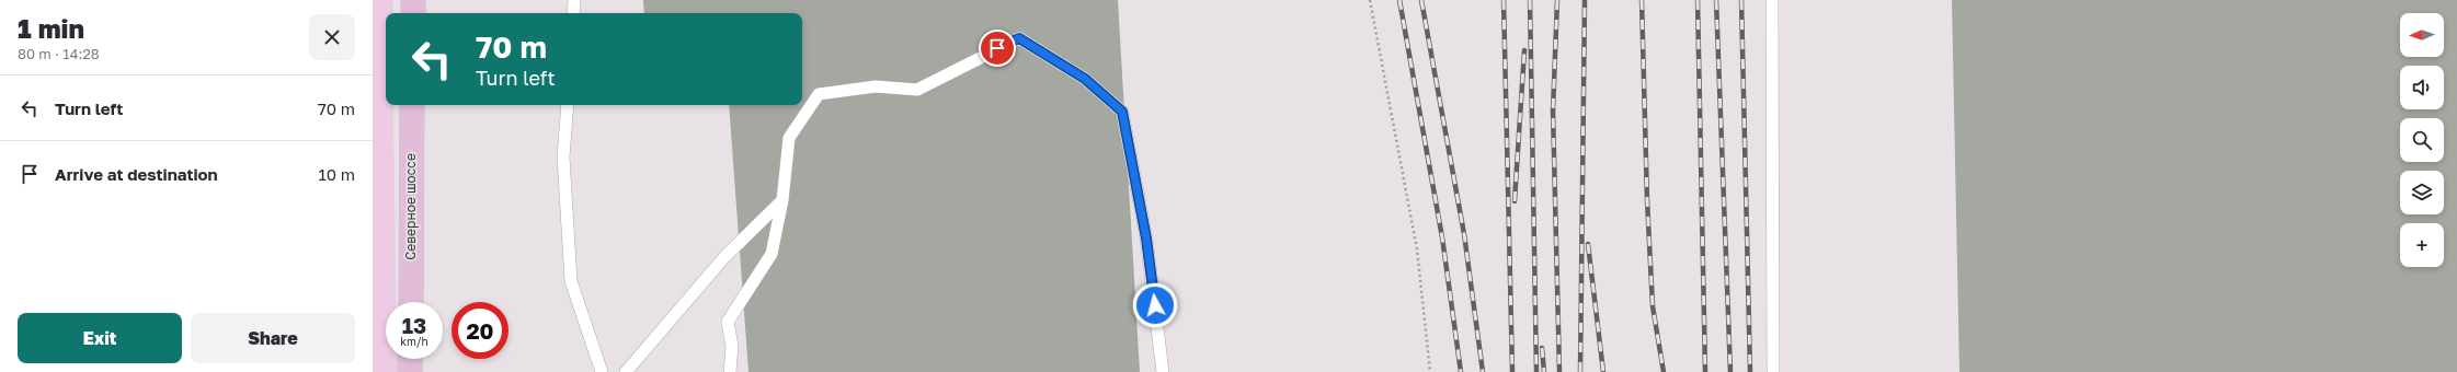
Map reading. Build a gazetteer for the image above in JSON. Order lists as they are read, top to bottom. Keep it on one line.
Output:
{"streets":{"main road":["Северное шоссе"]},"north":"left","page":{"heading":["1 min","80 m · 14:28"],"map_buttons":"+","turn":["70 m","Turn left"],"list":[{"name":"Turn left","value":"70 m"},{"name":"Arrive at destination","value":"10 m"}],"speed":"13 km/h","limit":"20","buttons":["Exit","Share"]}}
